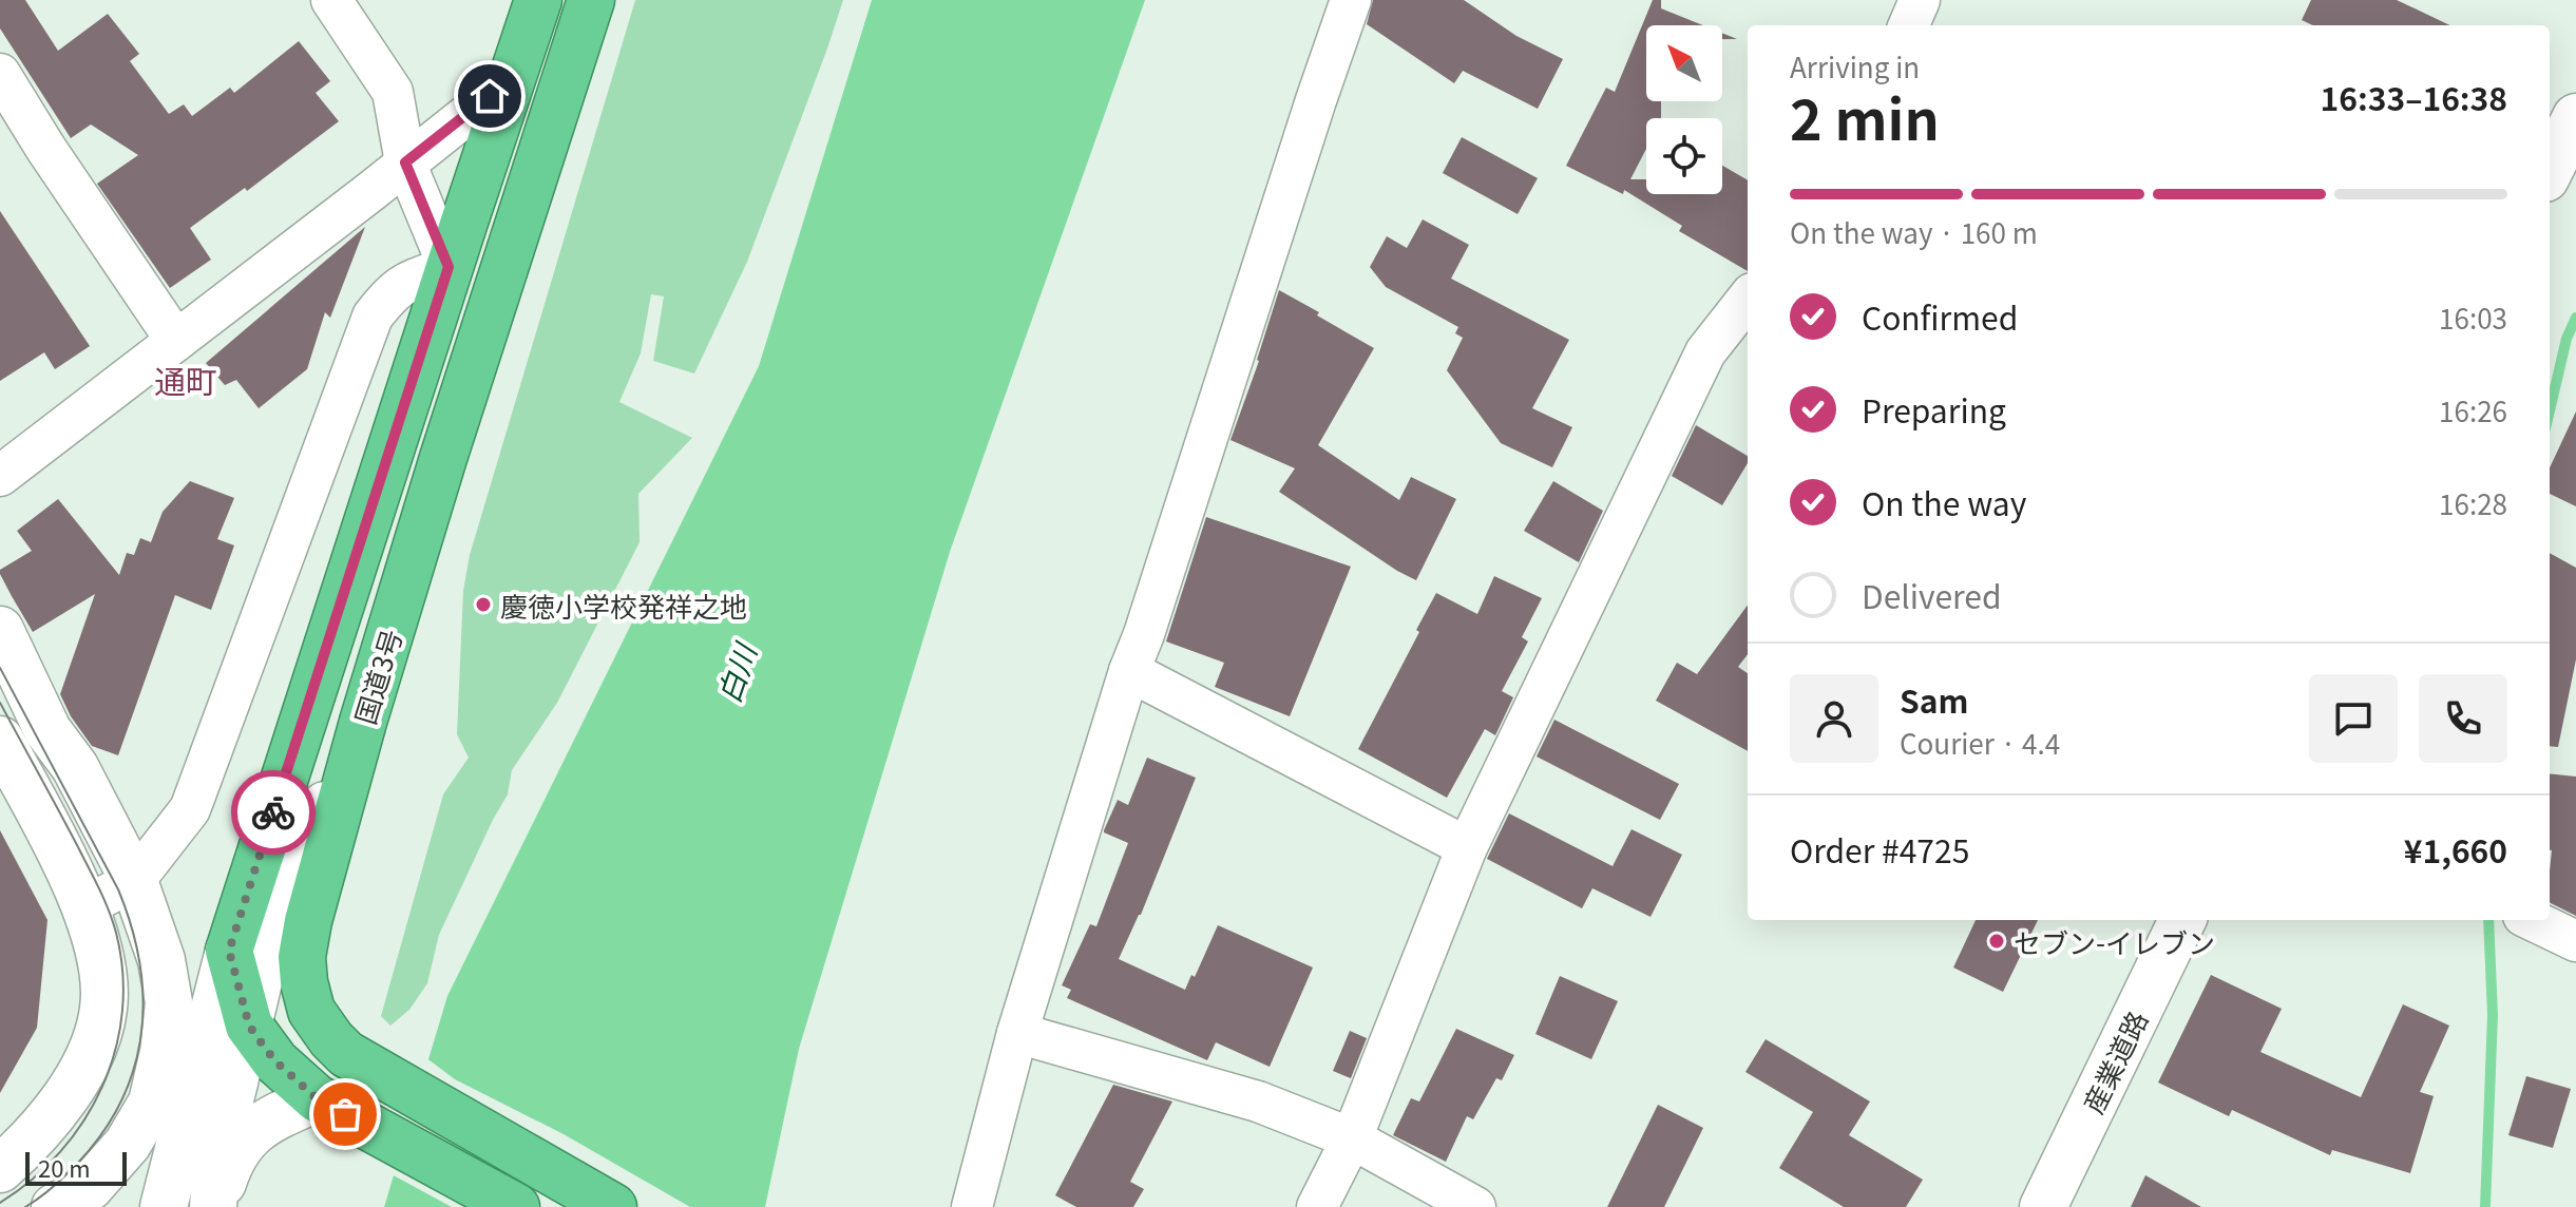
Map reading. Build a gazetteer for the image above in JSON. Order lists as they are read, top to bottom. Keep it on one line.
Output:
{"streets":{"highway":["国道3号"],"street":["産業道路"]},"districts":["通町"],"water":["白川"],"places":["慶徳小学校発祥之地","セブン-イレブン"],"scale_bar":"20 m","north":"top left","page":{"heading":["2 min","Arriving in","16:33–16:38"],"panel":["Sam","Courier · 4.4","Order #4725","¥1,660"],"bar":"On the way · 160 m","list":[["Confirmed","16:03"],["Preparing","16:26"],["On the way","16:28"],"Delivered"],"scale":"20 m"}}
